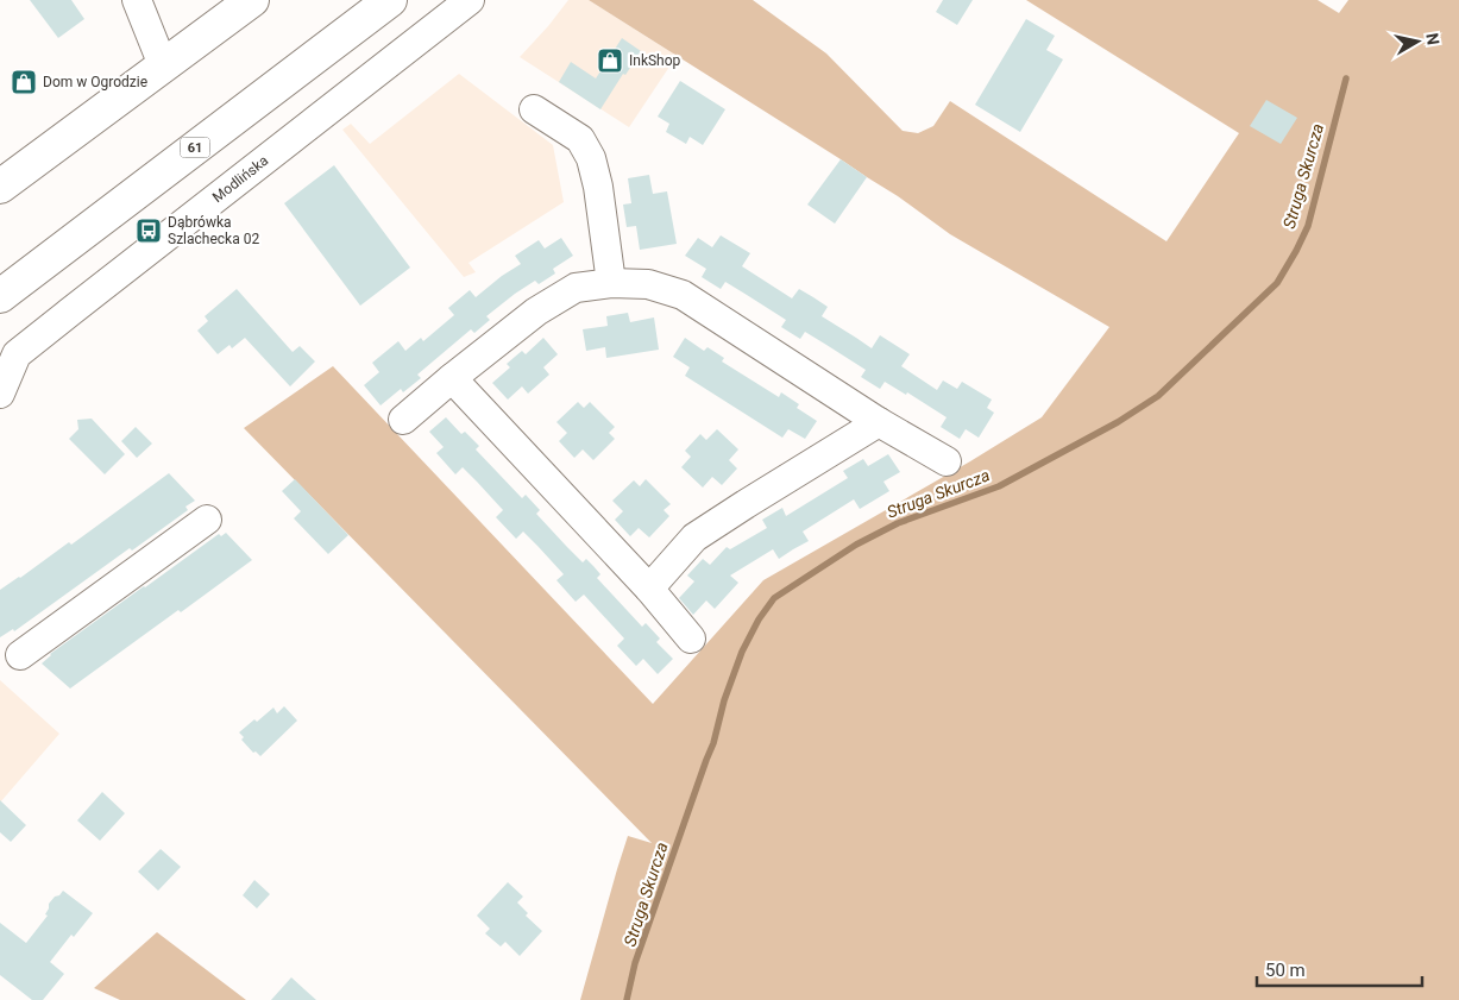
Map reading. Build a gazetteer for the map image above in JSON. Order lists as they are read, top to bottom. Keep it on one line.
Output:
{"streets":{"main road":["61"],"street":["Modlińska"]},"water":["Struga Skurcza"],"places":{"shop":["InkShop","Dom w Ogrodzie"],"bus stop":["Dąbrówka Szlachecka 02"]},"scale_bar":"50 m","north":"right"}
